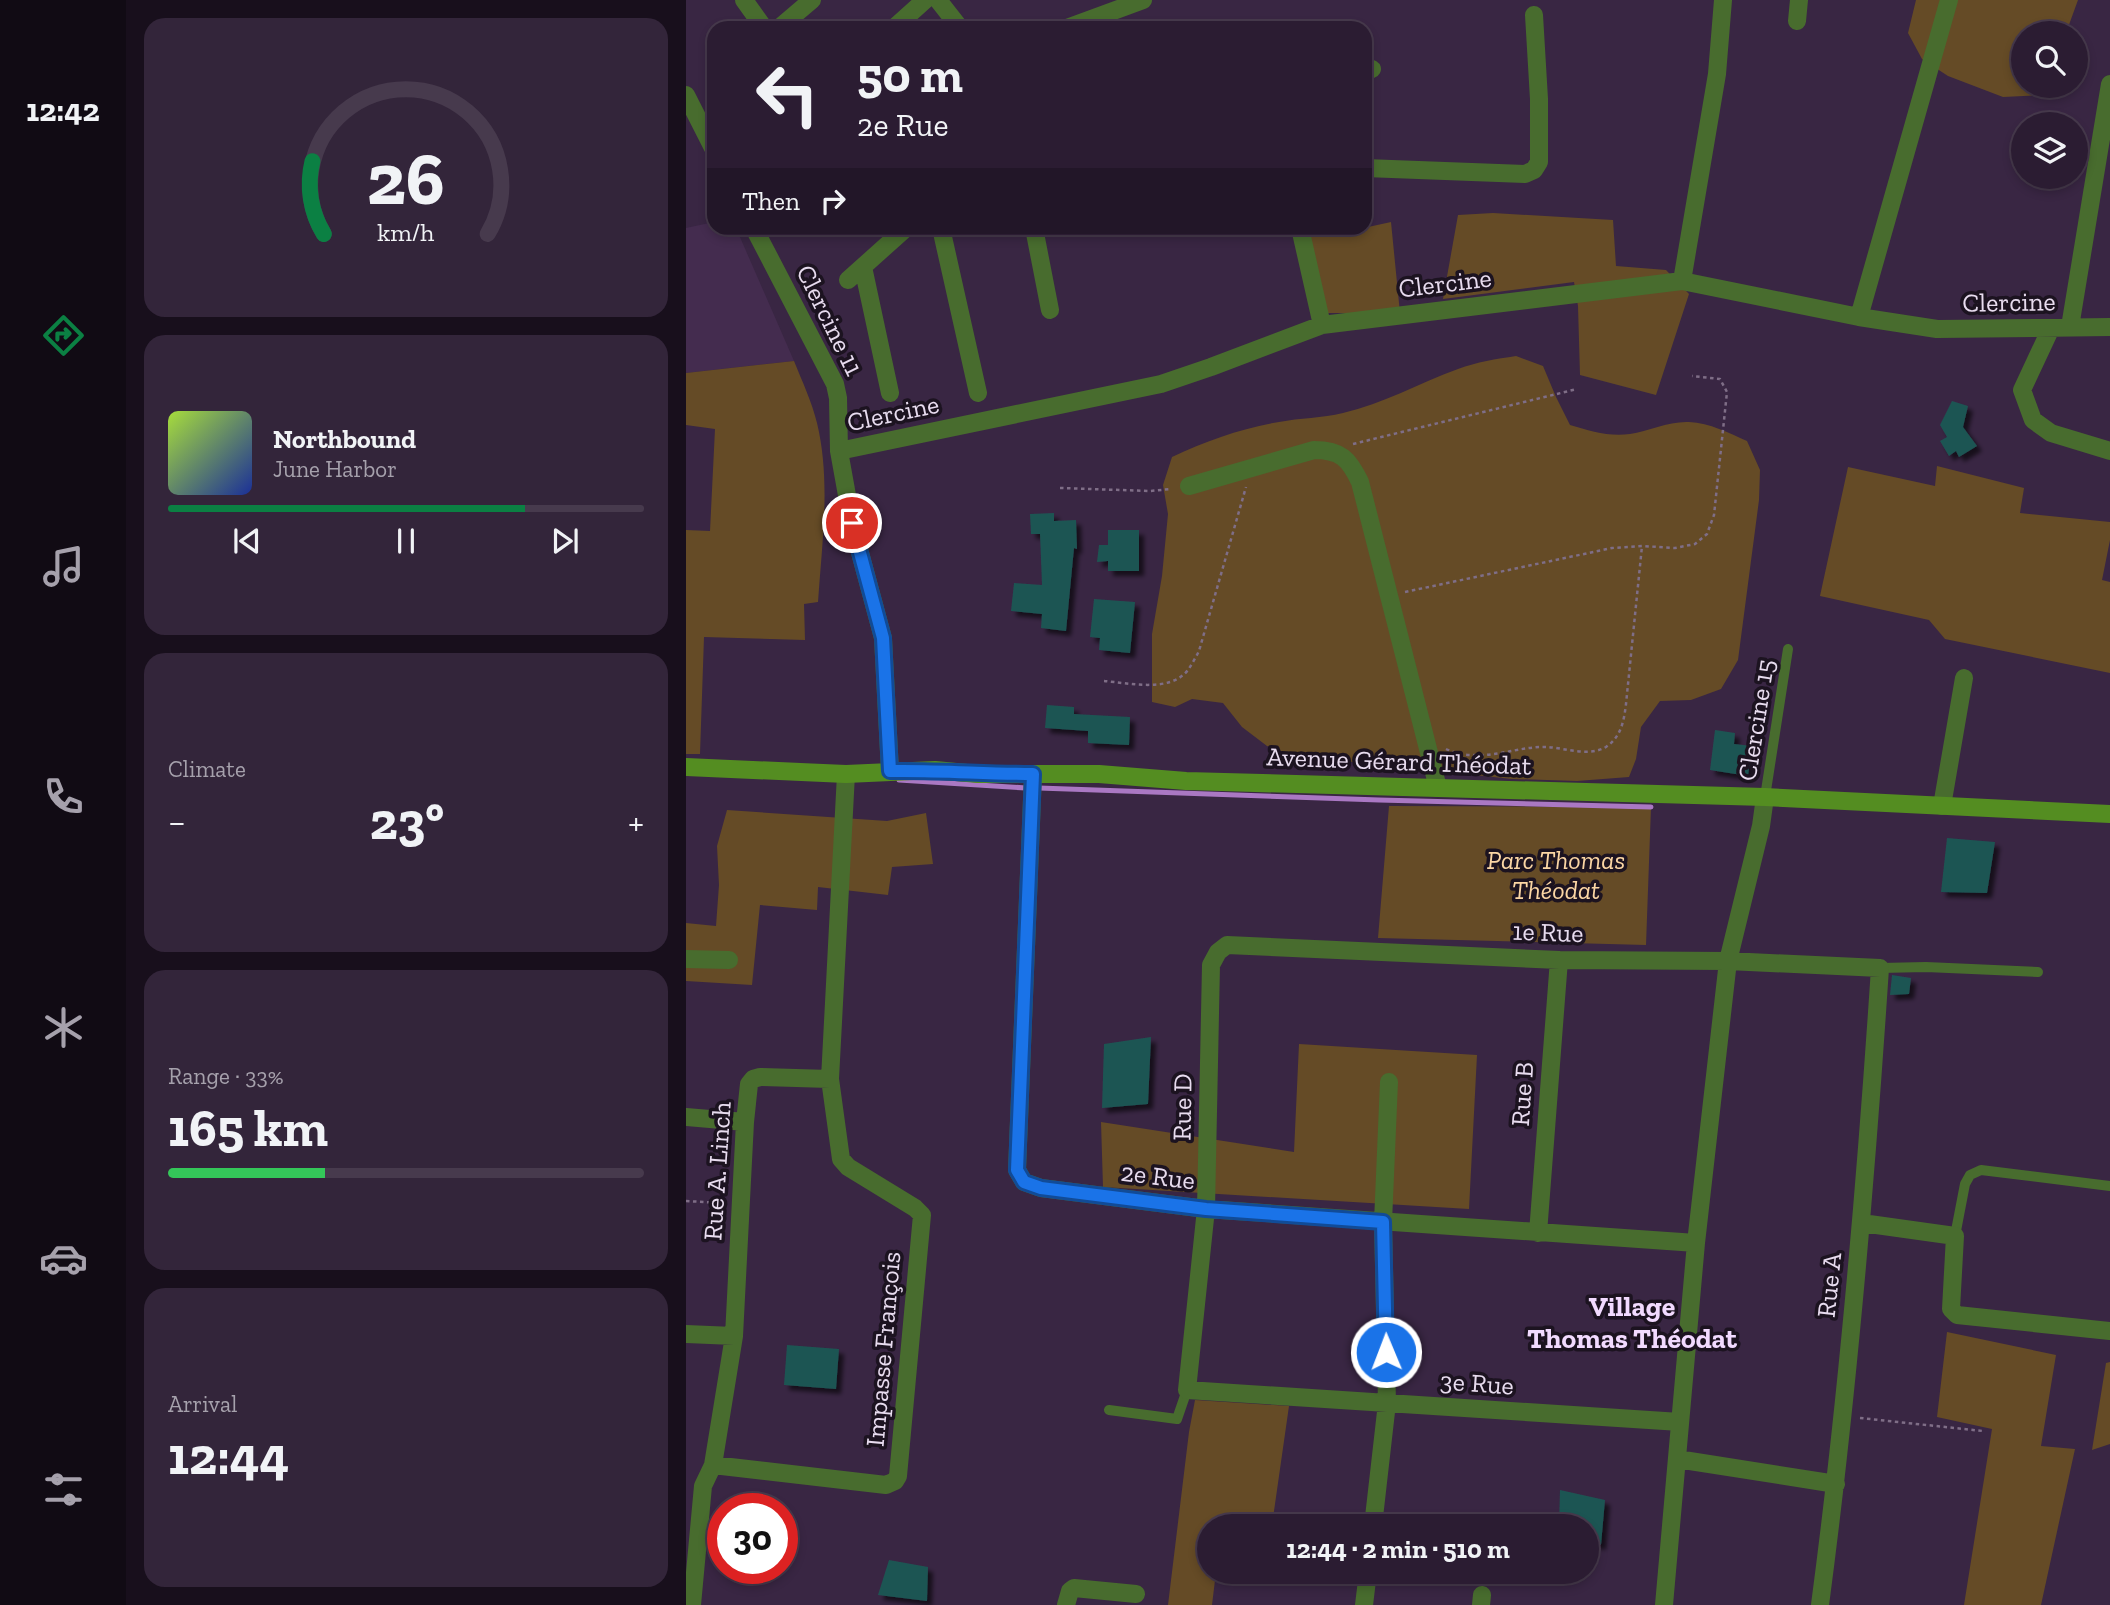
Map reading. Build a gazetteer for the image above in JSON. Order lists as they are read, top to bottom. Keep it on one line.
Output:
{"streets":{"street":["Clercine","Clercine 11","Avenue Gérard Théodat","1e Rue","Rue B","Rue D","Rue A. Linch","2e Rue","Rue A","Impasse François","3e Rue"],"lane":["Clercine 15"]},"crossings":[["Clercine","Clercine 11"],["Clercine 11","Avenue Gérard Théodat"],["Clercine 15","Avenue Gérard Théodat"],["Avenue Gérard Théodat","2e Rue"],["1e Rue","Rue B"],["1e Rue","Rue D"],["1e Rue","Rue A"],["Rue B","2e Rue"],["Rue D","2e Rue"],["Rue D","3e Rue"],["Rue A. Linch","Impasse François"]],"districts":["Village Thomas Théodat"],"parks":["Parc Thomas Théodat"],"page":{"tabs":"12:42","turn":["50 m","2e Rue"],"then":"Then","song":["Northbound","June Harbor"],"tile":["Climate",["Range · 33%","165 km"],["Arrival","12:44"]],"heat":["−","23°","+"],"limit":"30","trip":"12:44 · 2 min · 510 m","gauge":["26","km/h"]}}
